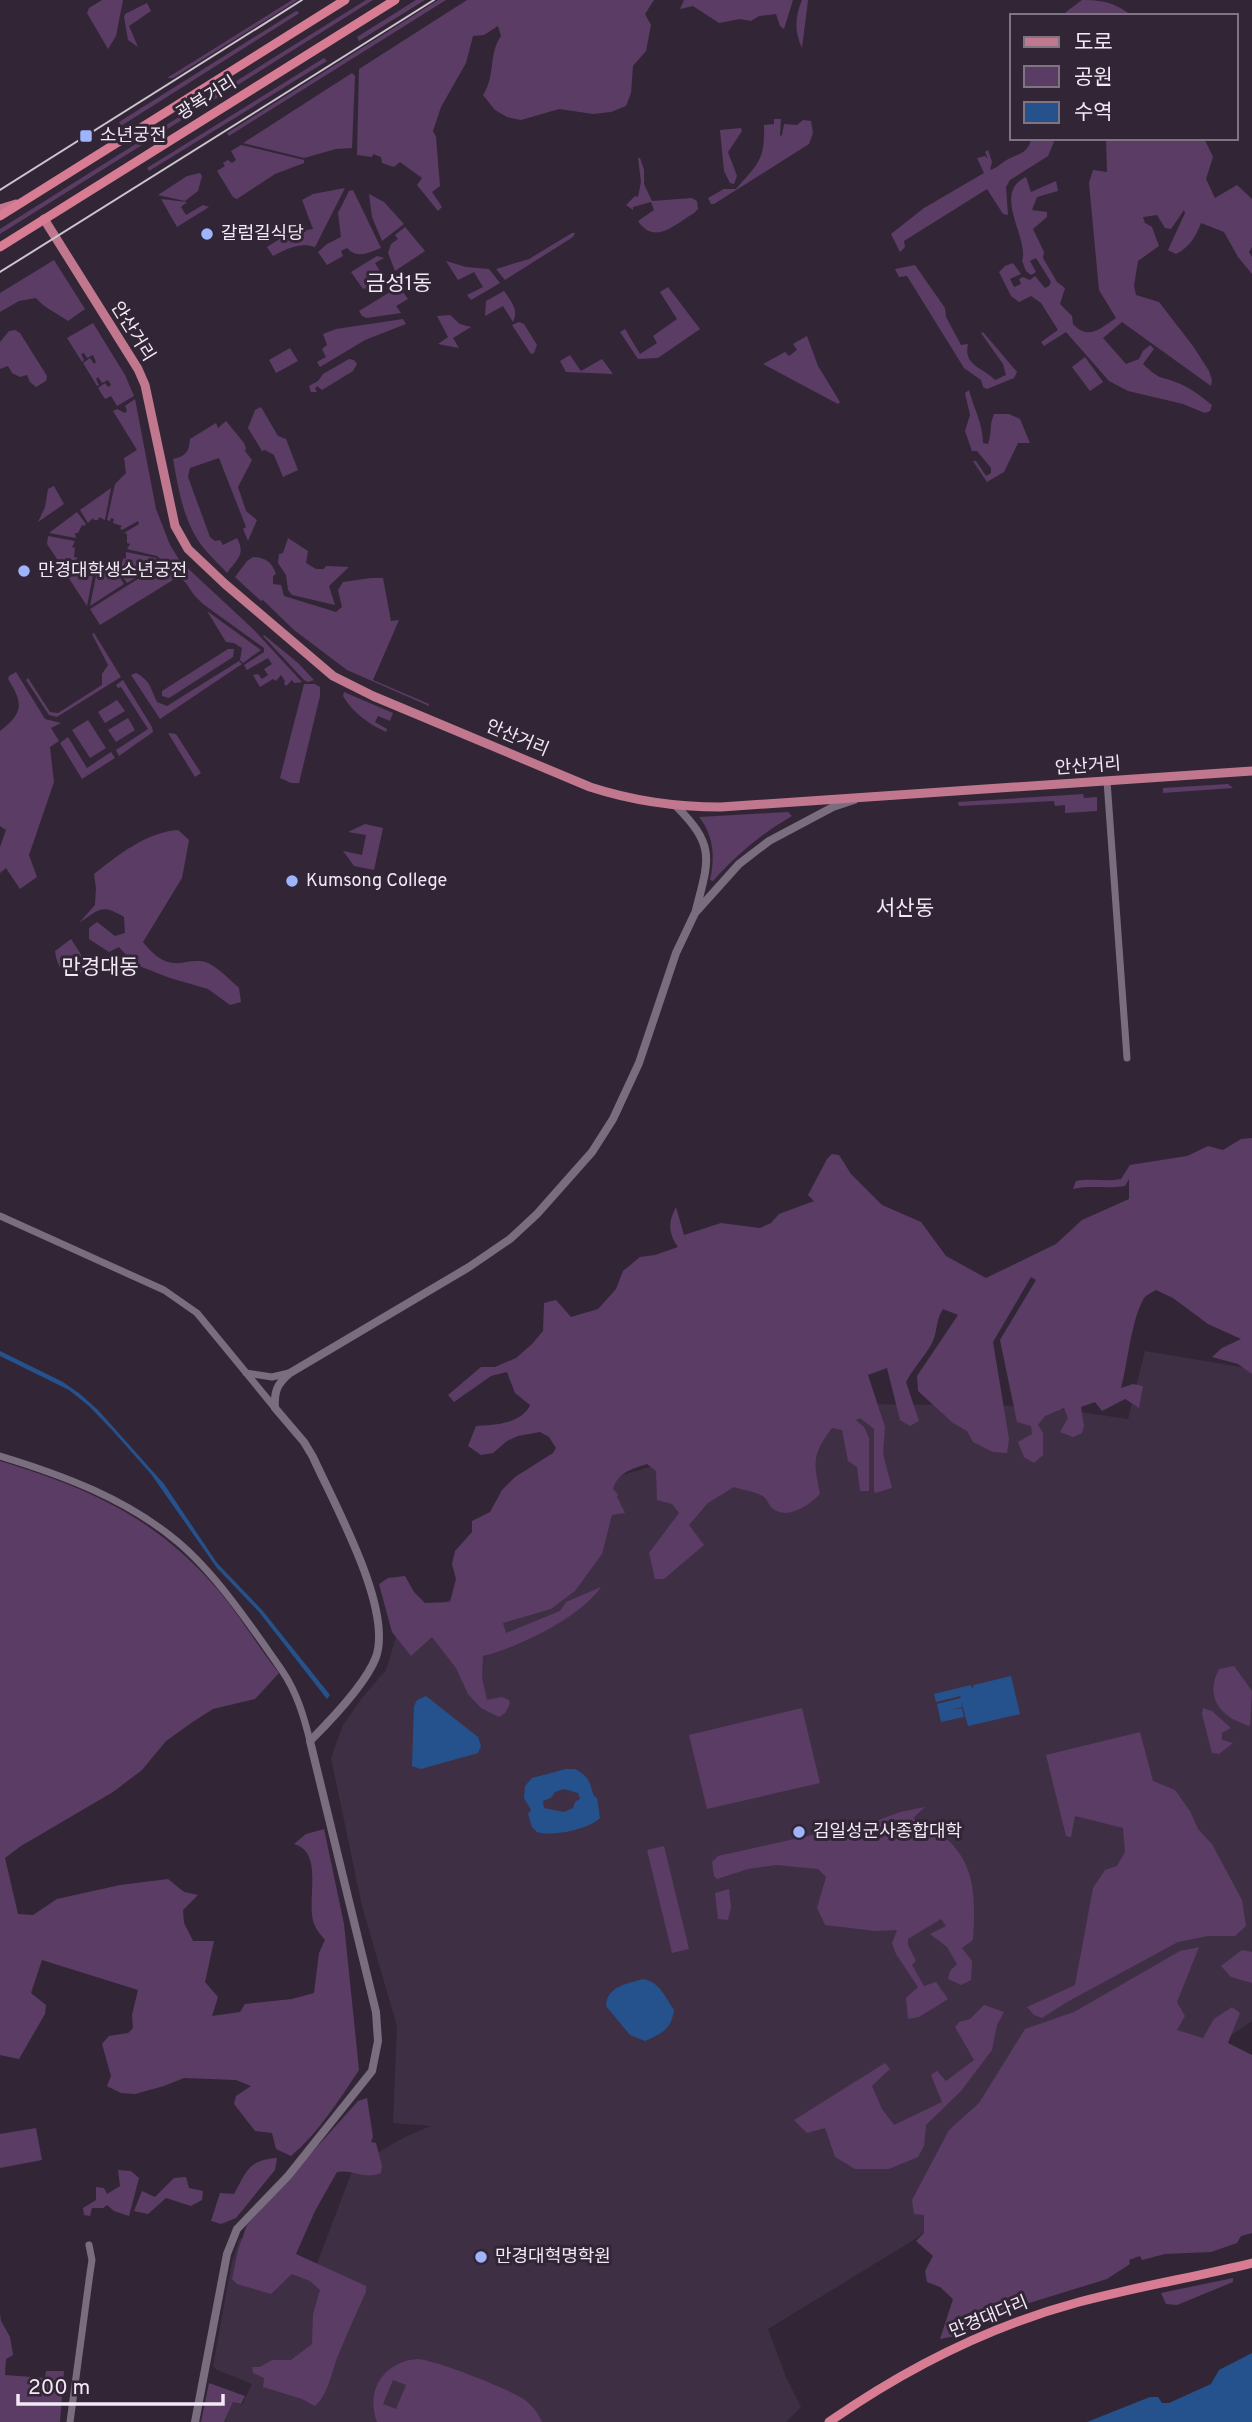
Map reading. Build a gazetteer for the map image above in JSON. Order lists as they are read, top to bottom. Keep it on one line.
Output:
{"streets":{"highway":["광복거리","만경대다리"],"main road":["안산거리"]},"crossings":[["광복거리","안산거리"]],"districts":["금성1동","서산동","만경대동"],"places":{"transit":["소년궁전"],"other":["갈럼길식당","만경대학생소년궁전","Kumsong College","김일성군사종합대학","만경대혁명학원"]},"legend":["도로","공원","수역"],"scale_bar":"200 m"}
